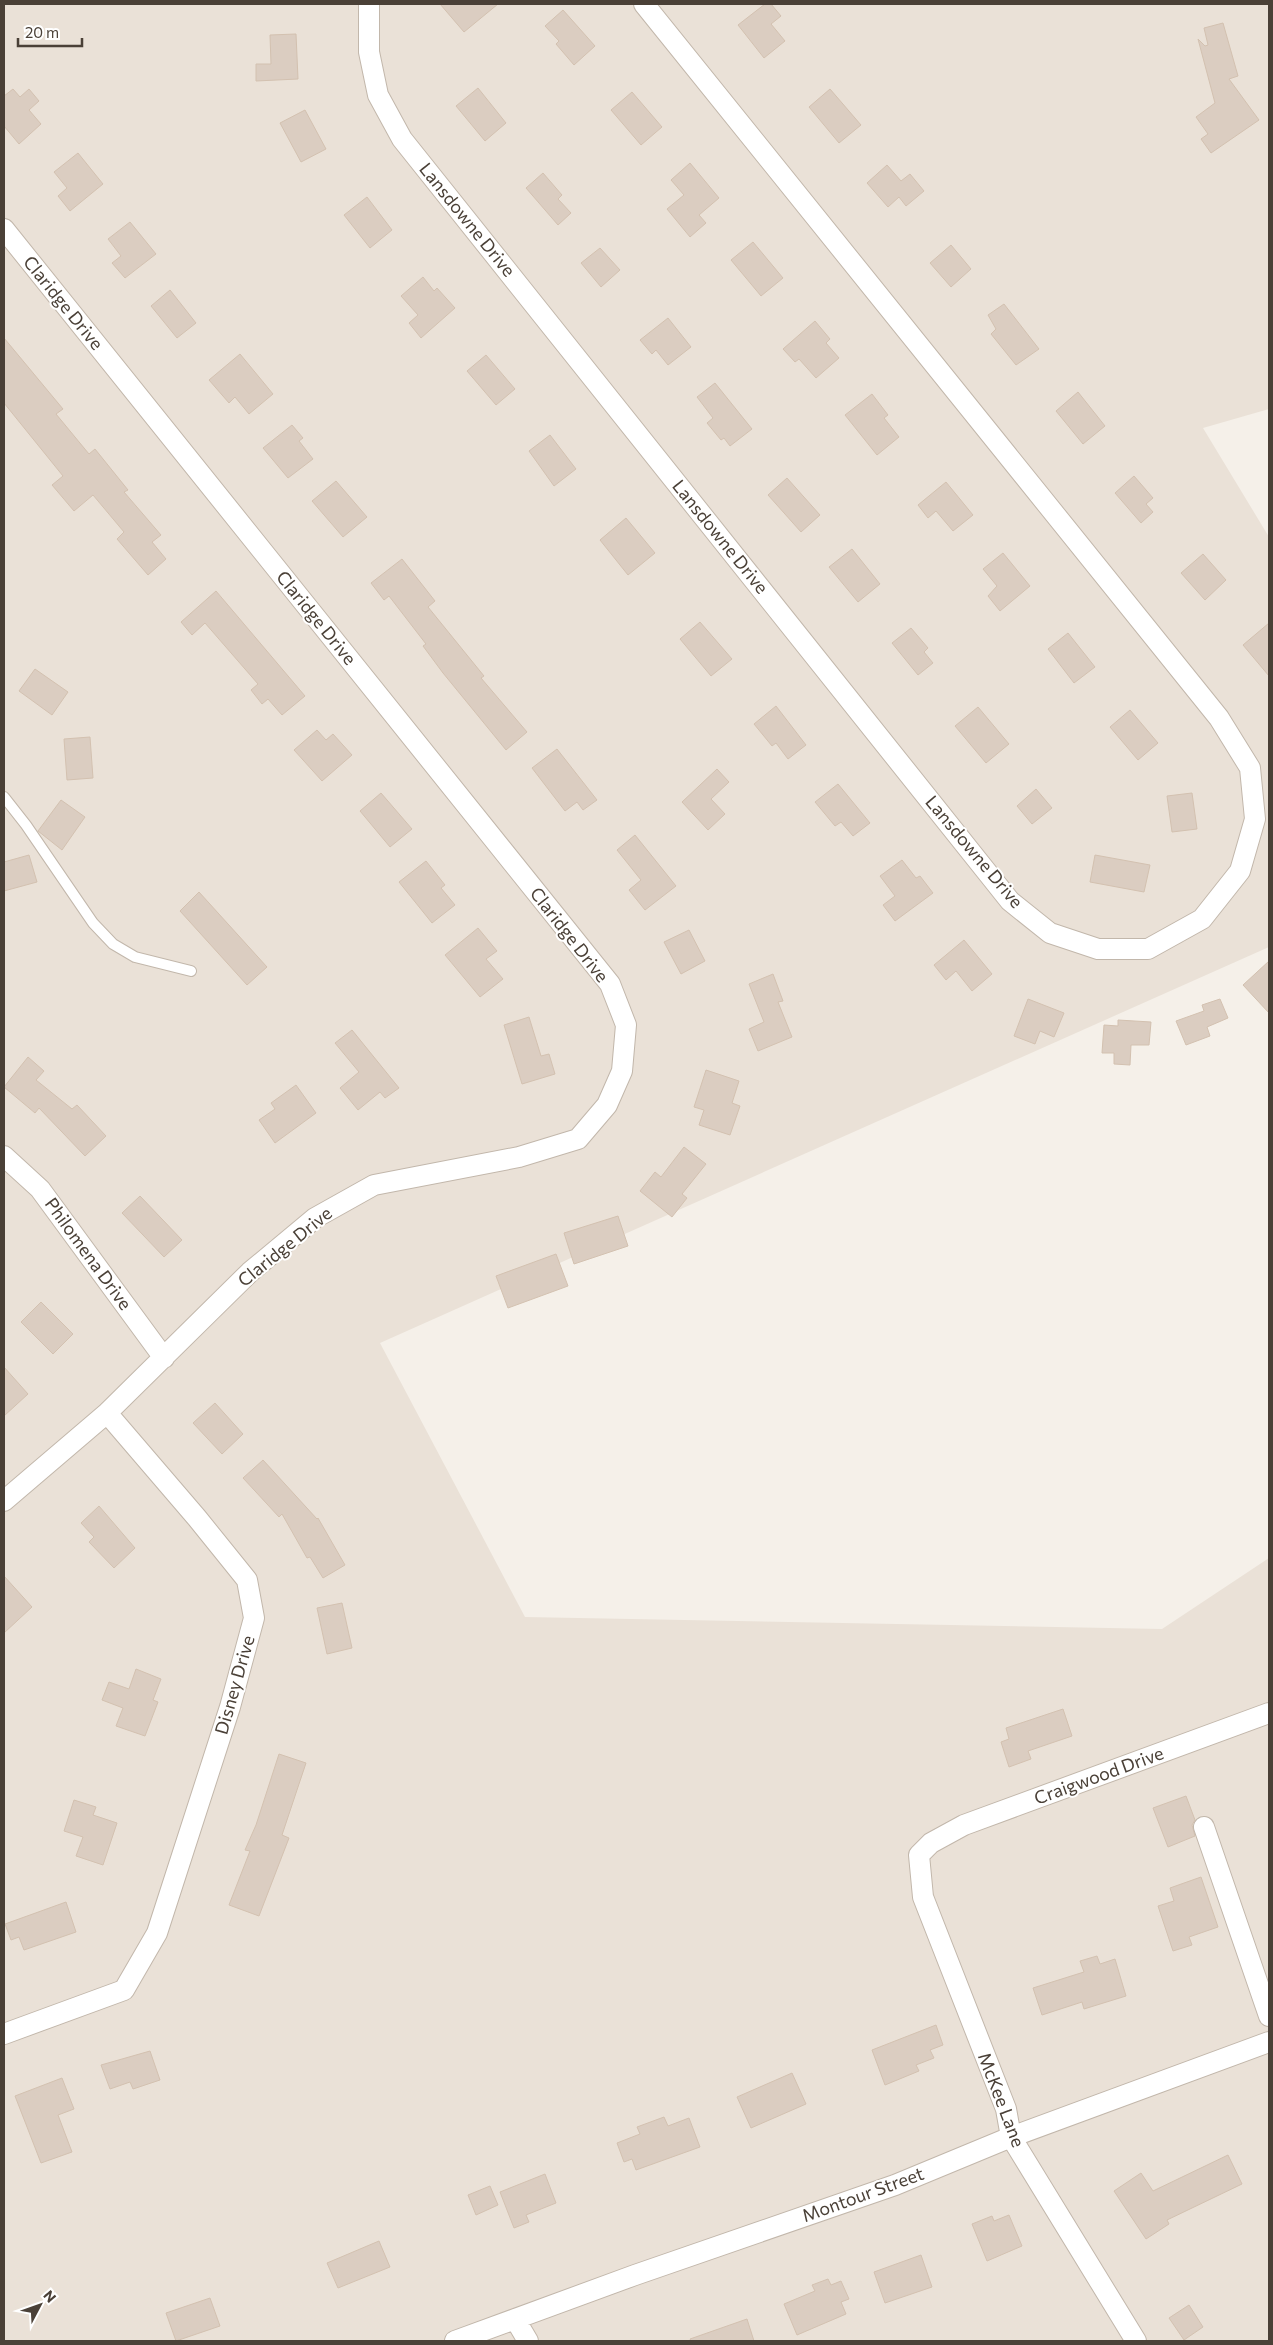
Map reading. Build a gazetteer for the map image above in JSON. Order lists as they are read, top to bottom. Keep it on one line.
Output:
{"streets":{"street":["Lansdowne Drive","Claridge Drive","Philomena Drive","Disney Drive","Craigwood Drive","McKee Lane","Montour Street"]},"crossings":[["Claridge Drive","Philomena Drive"],["Claridge Drive","Disney Drive"],["Craigwood Drive","McKee Lane"],["McKee Lane","Montour Street"]],"scale_bar":"20 m","north":"top right"}
